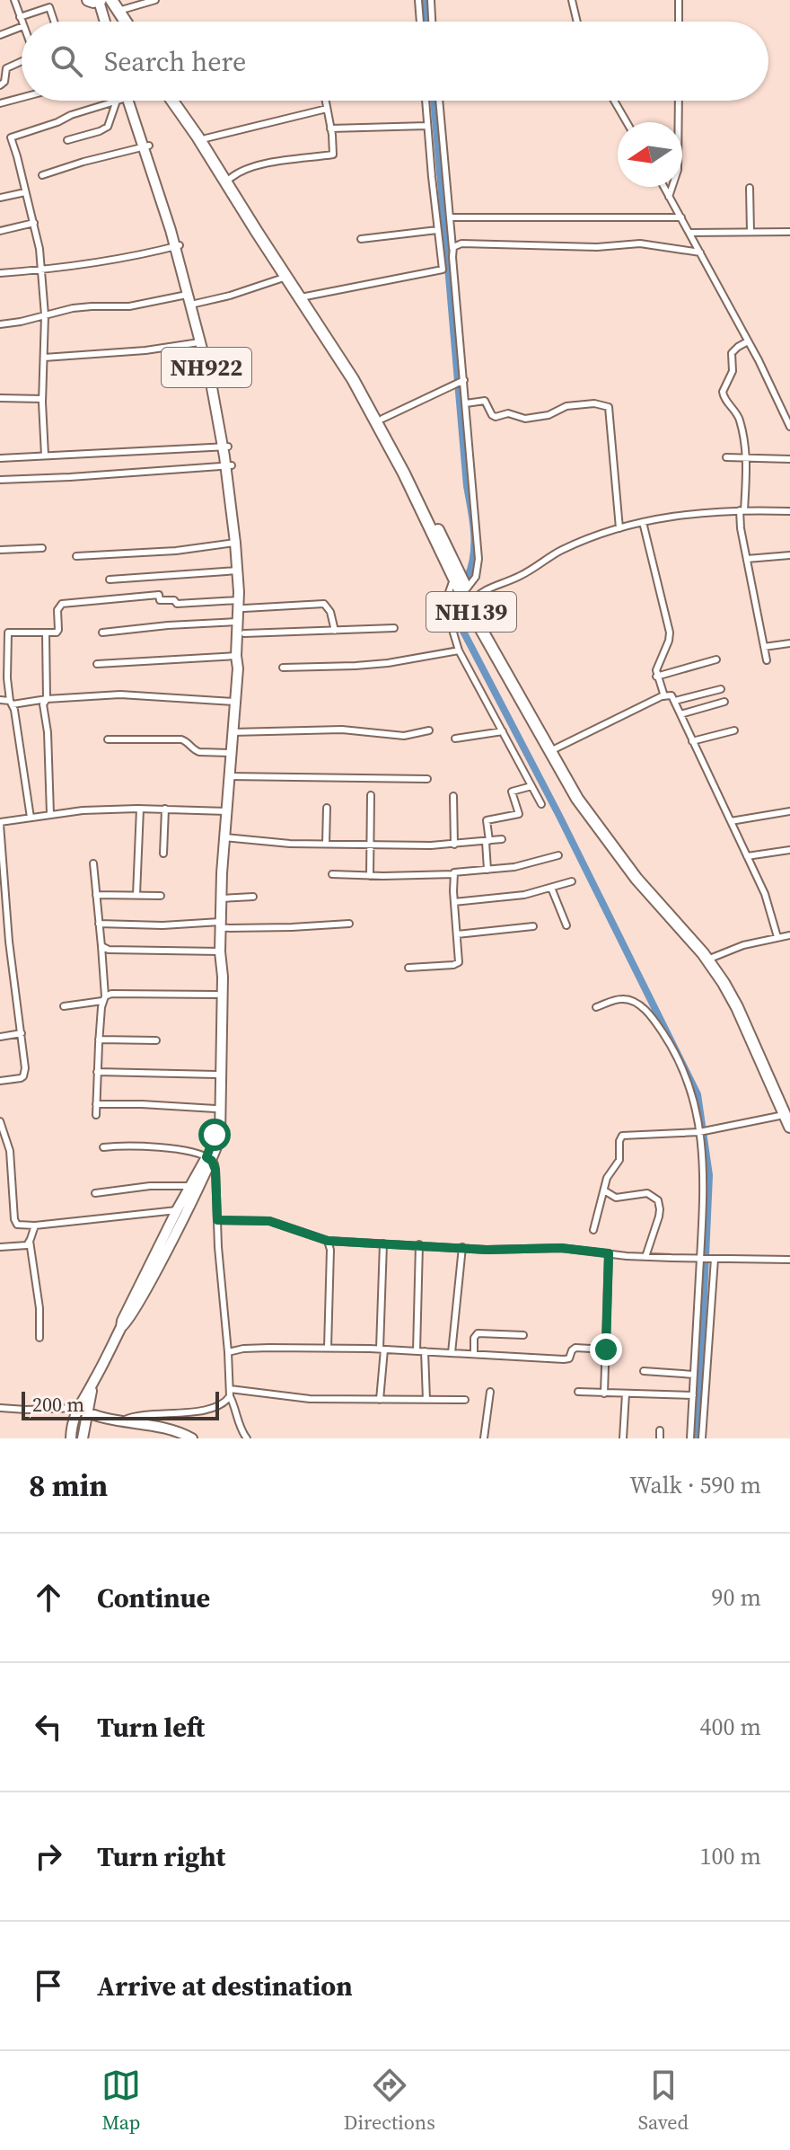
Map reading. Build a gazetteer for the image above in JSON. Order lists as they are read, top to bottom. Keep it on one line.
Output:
{"streets":{"highway":["NH139"],"main road":["NH922"]},"scale_bar":"200 m","north":"left","page":{"search":"Search here","scale":"200 m","heading":["8 min","Walk · 590 m"],"list":[["Continue","90 m"],["Turn left","400 m"],["Turn right","100 m"],"Arrive at destination"],"nav":["Map","Directions","Saved"]}}
